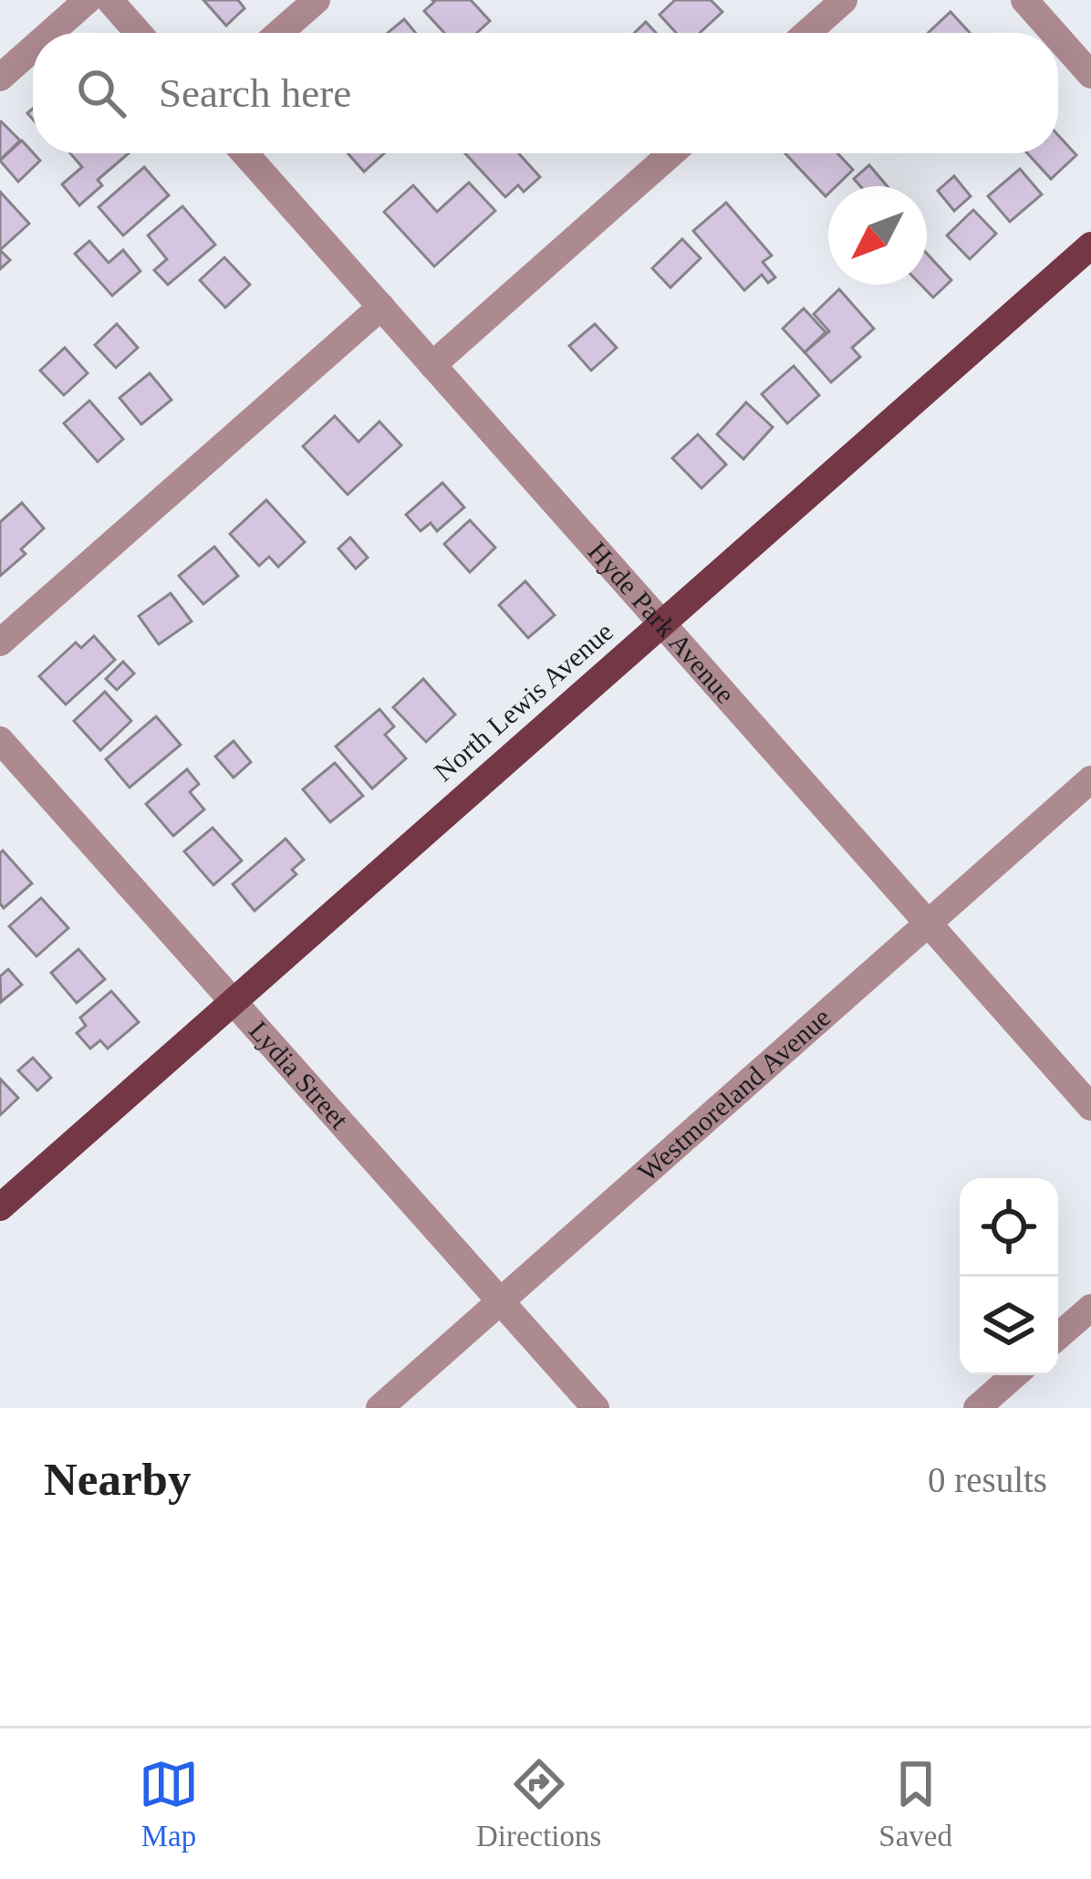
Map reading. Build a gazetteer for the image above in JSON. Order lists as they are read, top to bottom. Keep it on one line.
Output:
{"streets":{"main road":["North Lewis Avenue"],"street":["Hyde Park Avenue","Lydia Street","Westmoreland Avenue"]},"crossings":[["Hyde Park Avenue","North Lewis Avenue"],["Hyde Park Avenue","Westmoreland Avenue"],["North Lewis Avenue","Lydia Street"],["Lydia Street","Westmoreland Avenue"]],"north":"bottom left","page":{"search":"Search here","heading":["Nearby","0 results"],"nav":["Map","Directions","Saved"]}}
